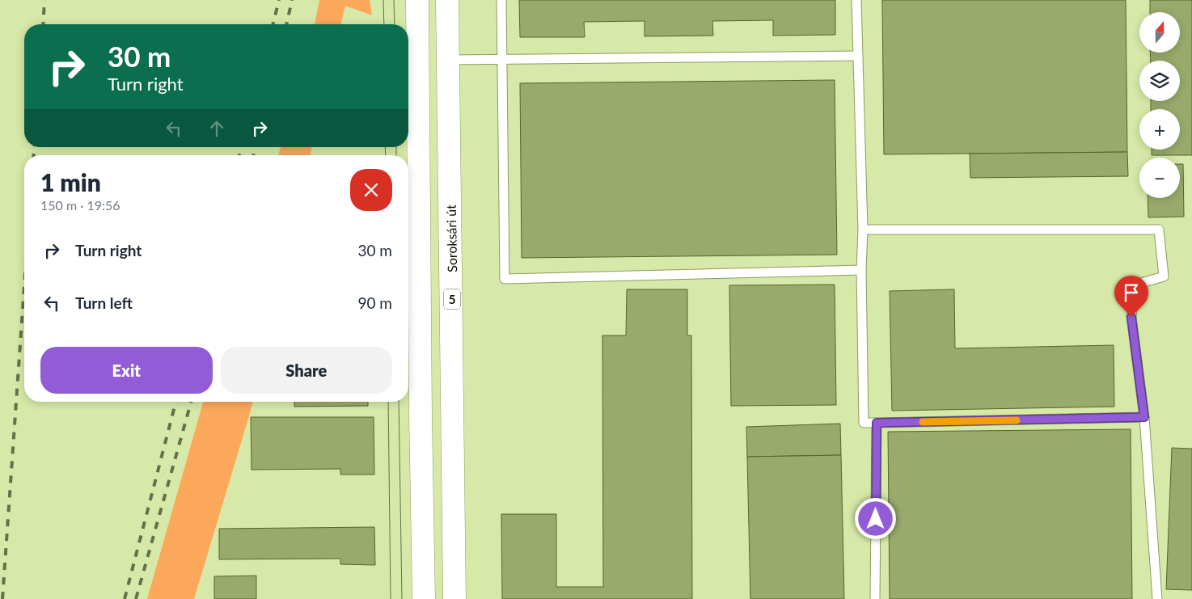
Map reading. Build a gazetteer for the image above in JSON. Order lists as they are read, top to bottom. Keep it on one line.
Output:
{"streets":{"main road":["Soroksári út","5"]},"north":"top","page":{"map_buttons":["+","−"],"turn":["30 m","Turn right"],"heading":["1 min","150 m · 19:56"],"list":[{"name":"Turn right","value":"30 m"},{"name":"Turn left","value":"90 m"}],"buttons":["Exit","Share"]}}
